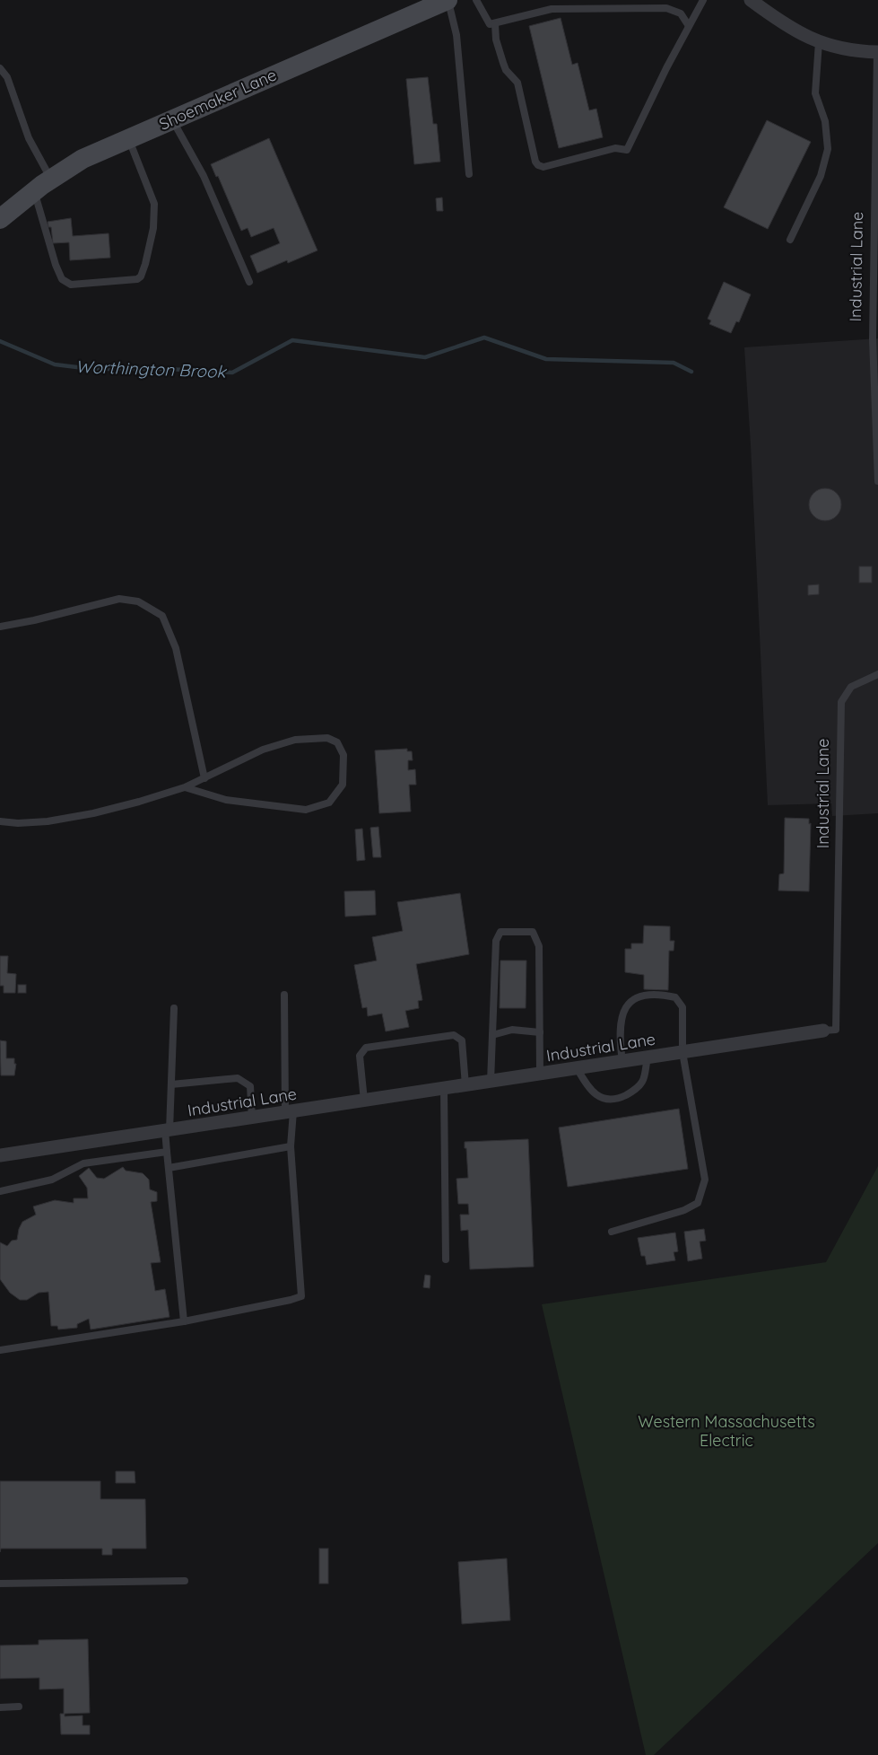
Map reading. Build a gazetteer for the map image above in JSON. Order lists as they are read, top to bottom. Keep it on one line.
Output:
{"streets":{"street":["Shoemaker Lane","Industrial Lane"]},"water":["Worthington Brook"],"parks":["Western Massachusetts Electric"]}
